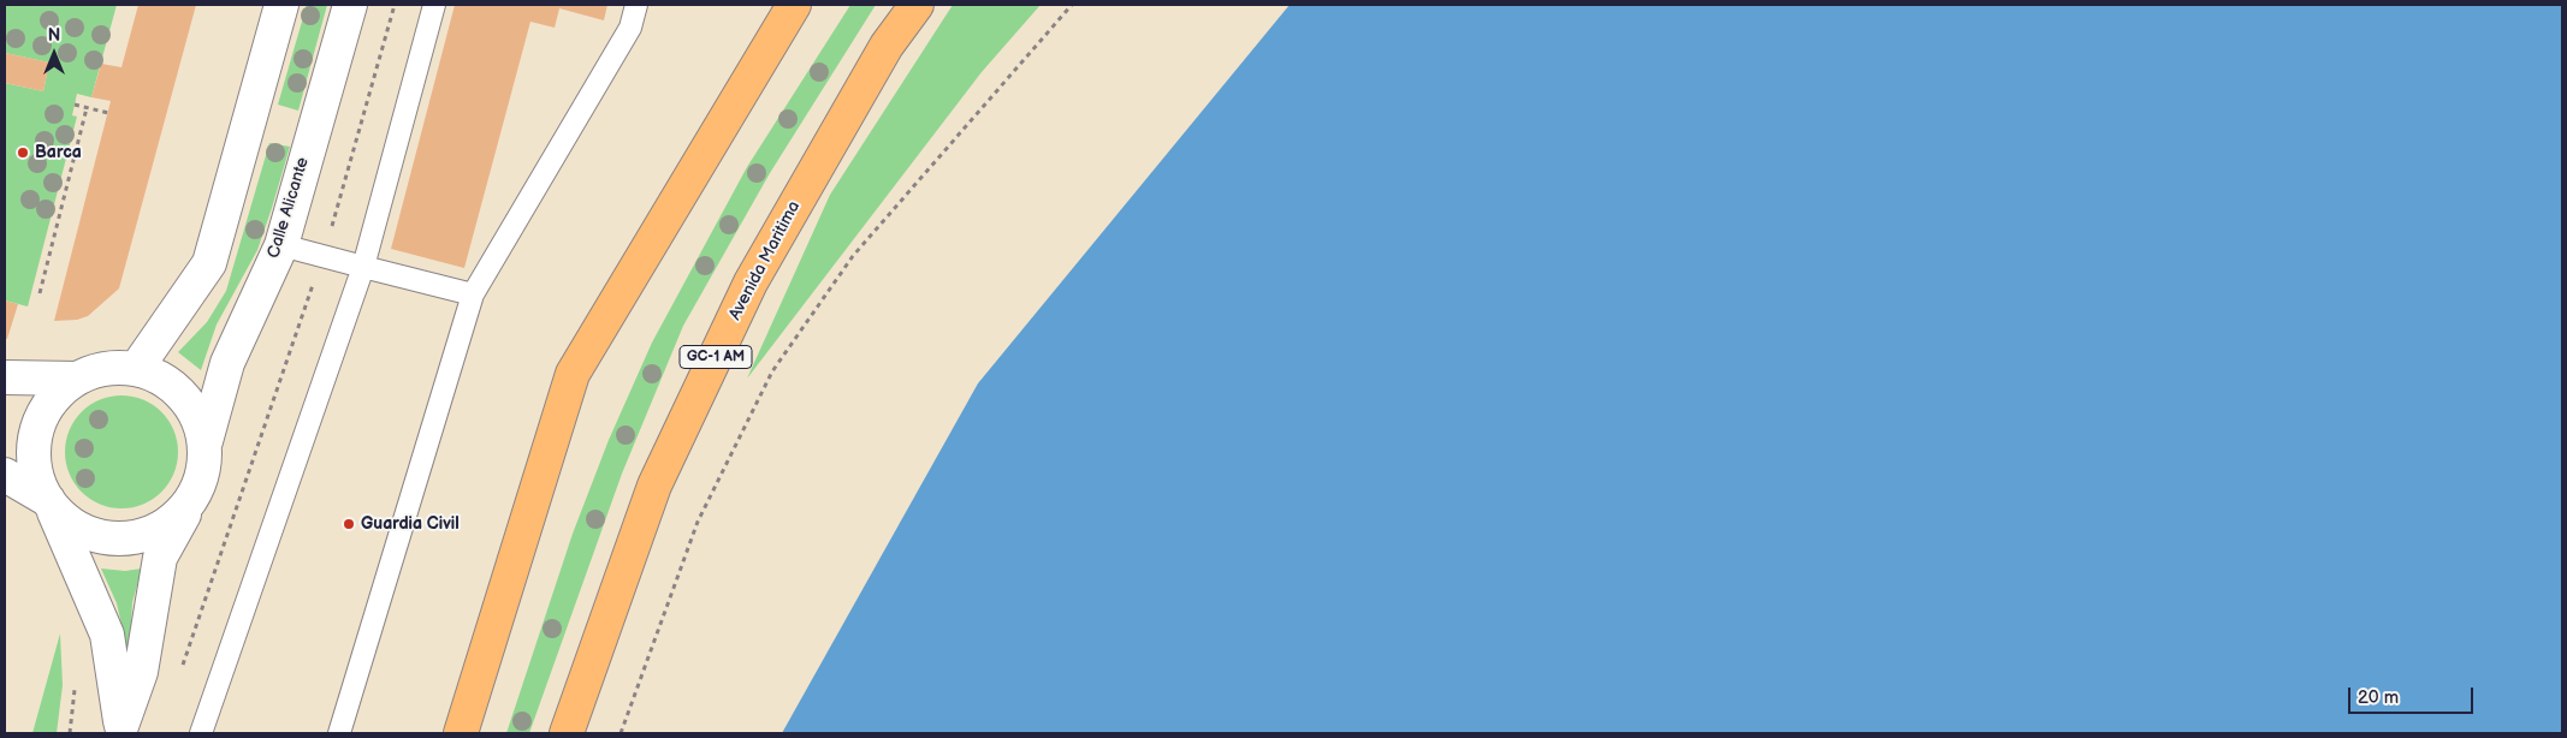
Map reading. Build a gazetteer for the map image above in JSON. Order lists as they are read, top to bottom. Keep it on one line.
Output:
{"streets":{"highway":["Avenida Maritima","GC-1 AM"],"street":["Calle Alicante"]},"places":["Barca","Guardia Civil"],"scale_bar":"20 m","north":"top"}
